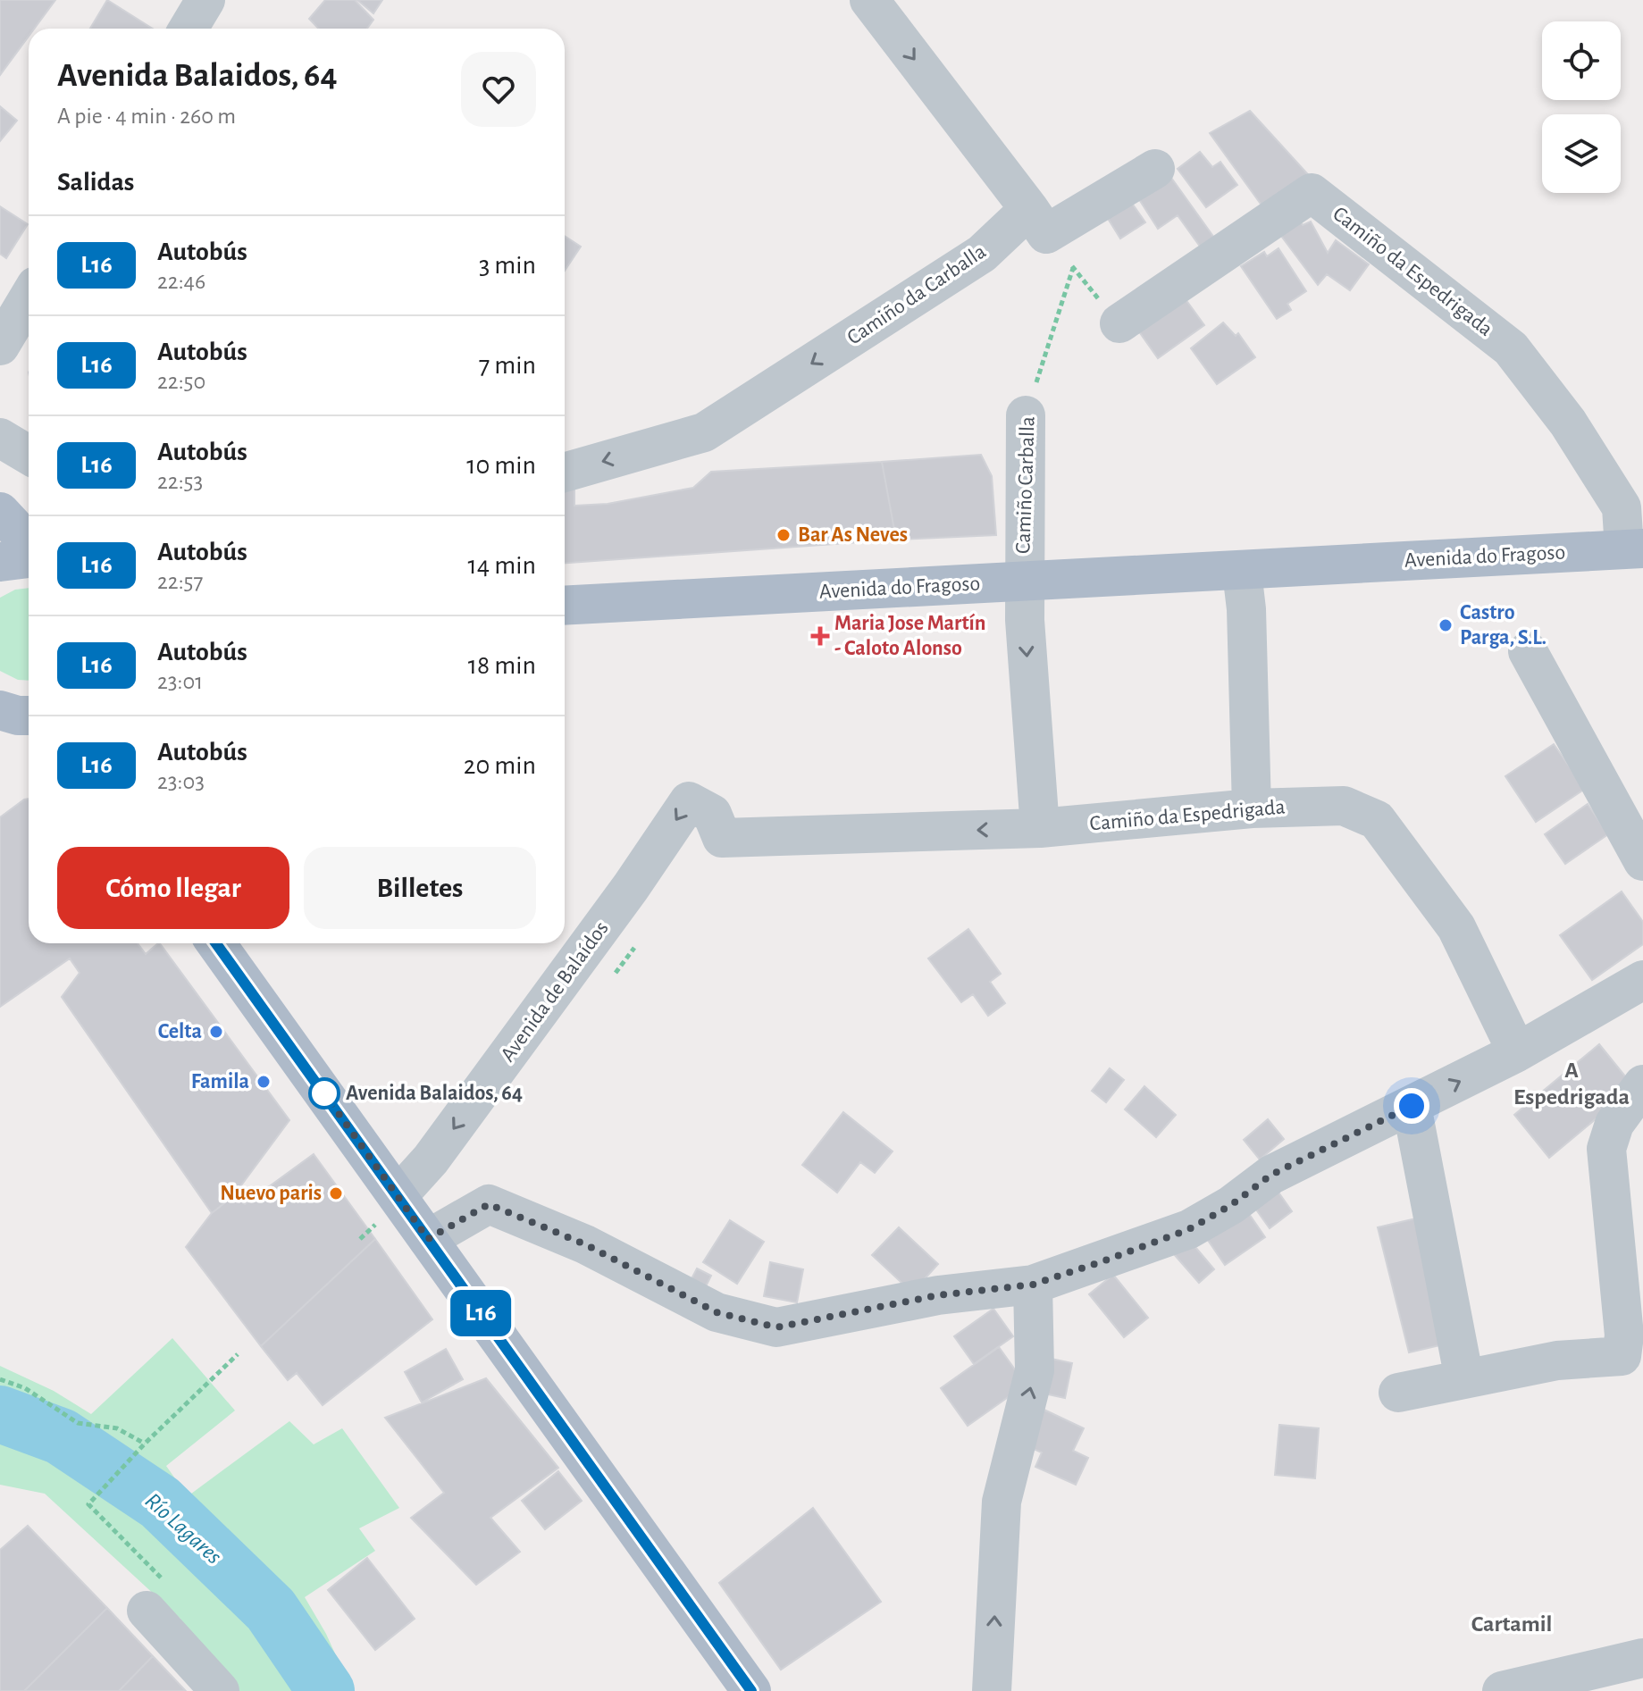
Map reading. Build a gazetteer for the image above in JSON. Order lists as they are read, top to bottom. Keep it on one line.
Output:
{"streets":{"main road":["Avenida do Fragoso"],"street":["Camiño da Espedrigada","Camiño da Carballa","Camiño Carballa","Avenida de Balaídos"]},"crossings":[["Camiño da Espedrigada","Camiño Carballa"],["Camiño da Espedrigada","Avenida do Fragoso"],["Camiño da Espedrigada","Avenida de Balaídos"],["Camiño Carballa","Avenida do Fragoso"]],"one_way":["Camiño da Carballa","Camiño Carballa","Avenida de Balaídos"],"districts":["A Espedrigada","Cartamil"],"water":["Río Lagares"],"places":{"other":["Bar As Neves","Castro Parga, S.L.","Celta","Famila","Avenida Balaidos, 64","Nuevo paris"],"health":["Maria Jose Martín - Caloto Alonso"]},"lines":["bus line L16"],"page":{"on_map":"L16","heading":[["Avenida Balaidos, 64","A pie · 4 min · 260 m"],"Salidas"],"list":[{"mark":"L16","name":"Autobús","note":"22:46","value":"3 min"},{"mark":"L16","name":"Autobús","note":"22:50","value":"7 min"},{"mark":"L16","name":"Autobús","note":"22:53","value":"10 min"},{"mark":"L16","name":"Autobús","note":"22:57","value":"14 min"},{"mark":"L16","name":"Autobús","note":"23:01","value":"18 min"},{"mark":"L16","name":"Autobús","note":"23:03","value":"20 min"}],"buttons":["Cómo llegar","Billetes"]}}
